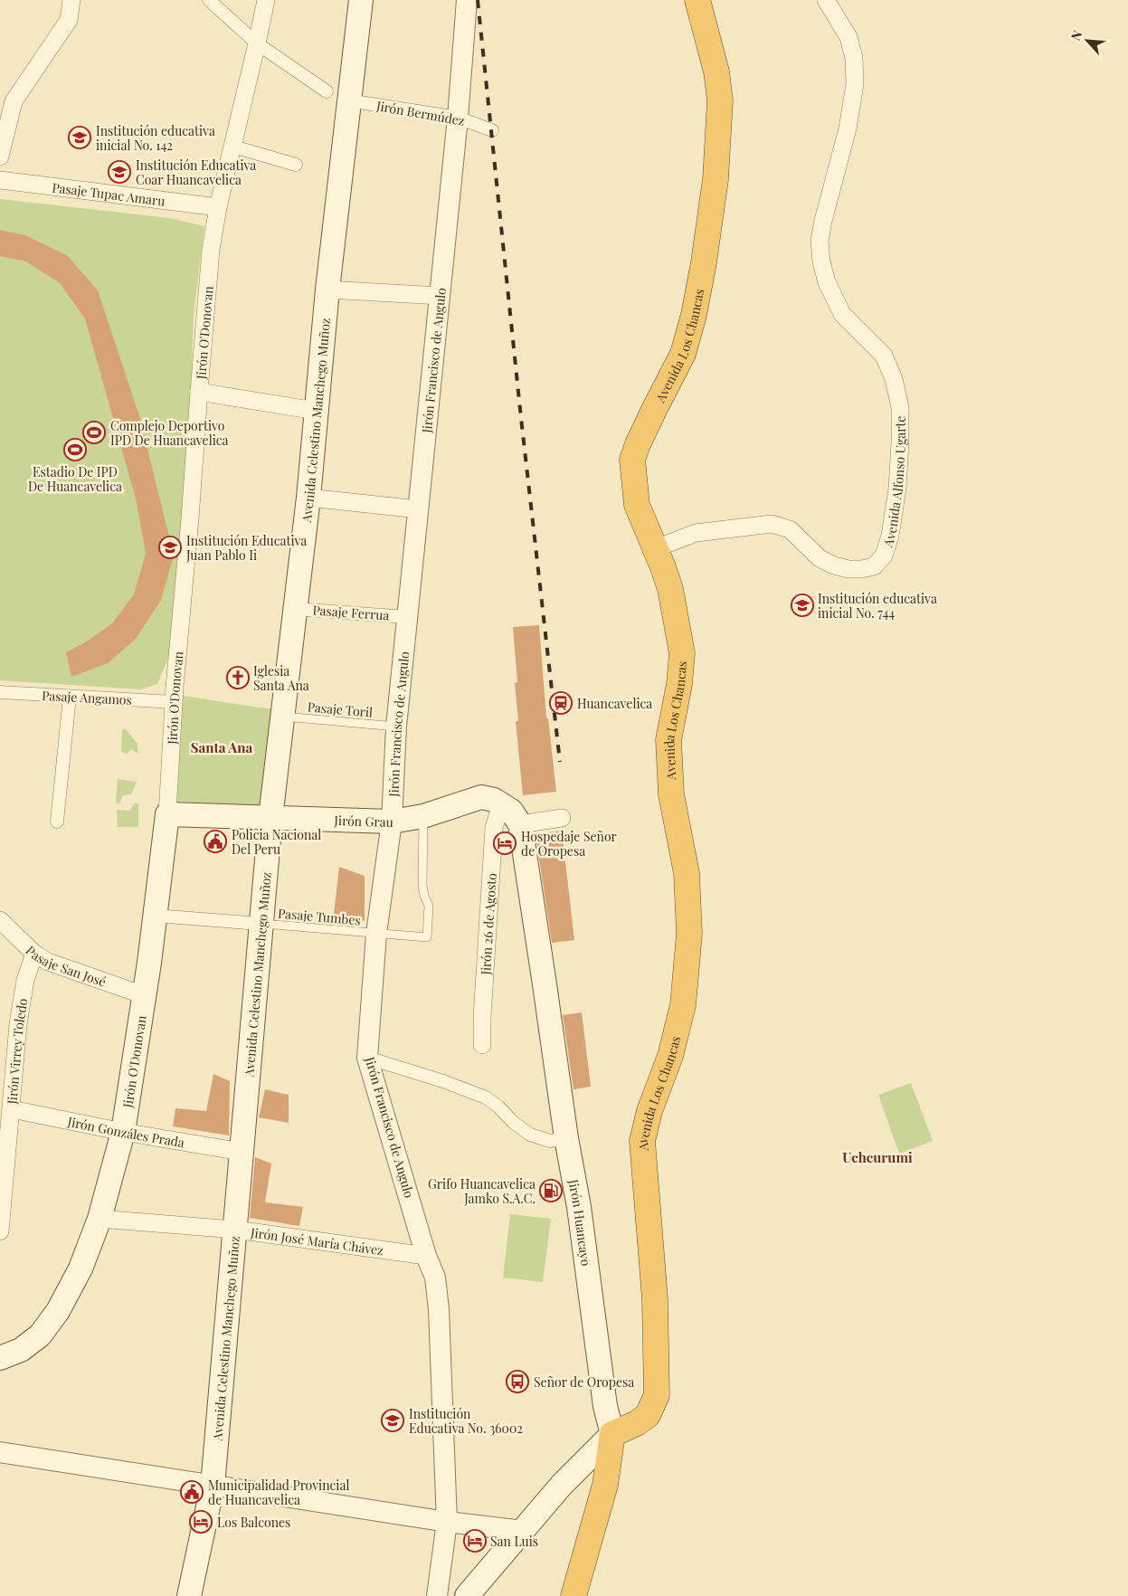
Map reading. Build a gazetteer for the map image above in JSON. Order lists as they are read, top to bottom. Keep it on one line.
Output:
{"streets":{"highway":["Avenida Los Chancas"],"main road":["Jirón O'Donovan","Avenida Celestino Manchego Muñoz","Jirón Grau","Jirón Huancayo"],"street":["Jirón Bermúdez","Pasaje Tupac Amaru","Jirón Francisco de Angulo","Avenida Alfonso Ugarte","Pasaje Ferrua","Pasaje Angamos","Jirón 26 de Agosto","Pasaje San José","Jirón Virrey Toledo","Jirón Gonzáles Prada","Jirón José María Chávez"],"lane":["Pasaje Toril","Pasaje Tumbes"]},"crossings":[["Jirón Bermúdez","Jirón Francisco de Angulo"],["Jirón Bermúdez","Avenida Celestino Manchego Muñoz"],["Pasaje Tupac Amaru","Jirón O'Donovan"],["Jirón O'Donovan","Pasaje Angamos"],["Jirón O'Donovan","Jirón Grau"],["Jirón O'Donovan","Pasaje San José"],["Jirón O'Donovan","Jirón Gonzáles Prada"],["Jirón O'Donovan","Jirón José María Chávez"],["Avenida Los Chancas","Avenida Alfonso Ugarte"],["Avenida Los Chancas","Jirón Huancayo"],["Jirón Francisco de Angulo","Pasaje Ferrua"],["Jirón Francisco de Angulo","Pasaje Toril"],["Jirón Francisco de Angulo","Jirón Grau"],["Jirón Francisco de Angulo","Pasaje Tumbes"],["Jirón Francisco de Angulo","Jirón José María Chávez"],["Avenida Celestino Manchego Muñoz","Pasaje Ferrua"],["Avenida Celestino Manchego Muñoz","Pasaje Toril"],["Avenida Celestino Manchego Muñoz","Jirón Grau"],["Avenida Celestino Manchego Muñoz","Pasaje Tumbes"],["Avenida Celestino Manchego Muñoz","Jirón Gonzáles Prada"],["Avenida Celestino Manchego Muñoz","Jirón José María Chávez"],["Jirón Grau","Pasaje Tumbes"],["Jirón Grau","Jirón 26 de Agosto"],["Pasaje San José","Jirón Virrey Toledo"],["Jirón Virrey Toledo","Jirón Gonzáles Prada"]],"districts":["Santa Ana","Uchcurumi"],"places":{"school or university":["Institución educativa inicial No. 142","Institución Educativa Coar Huancavelica","Institución Educativa Juan Pablo Ii","Institución educativa inicial No. 744","Institución Educativa No. 36002"],"sports":["Complejo Deportivo IPD De Huancavelica","Estadio De IPD De Huancavelica"],"church":["Iglesia Santa Ana"],"station":["Huancavelica"],"public building":["Policia Nacional Del Peru","Municipalidad Provincial de Huancavelica"],"hotel":["Hospedaje Señor de Oropesa","Los Balcones","San Luis"],"fuel station":["Grifo Huancavelica Jamko S.A.C."],"bus stop":["Señor de Oropesa"]},"north":"top left"}
